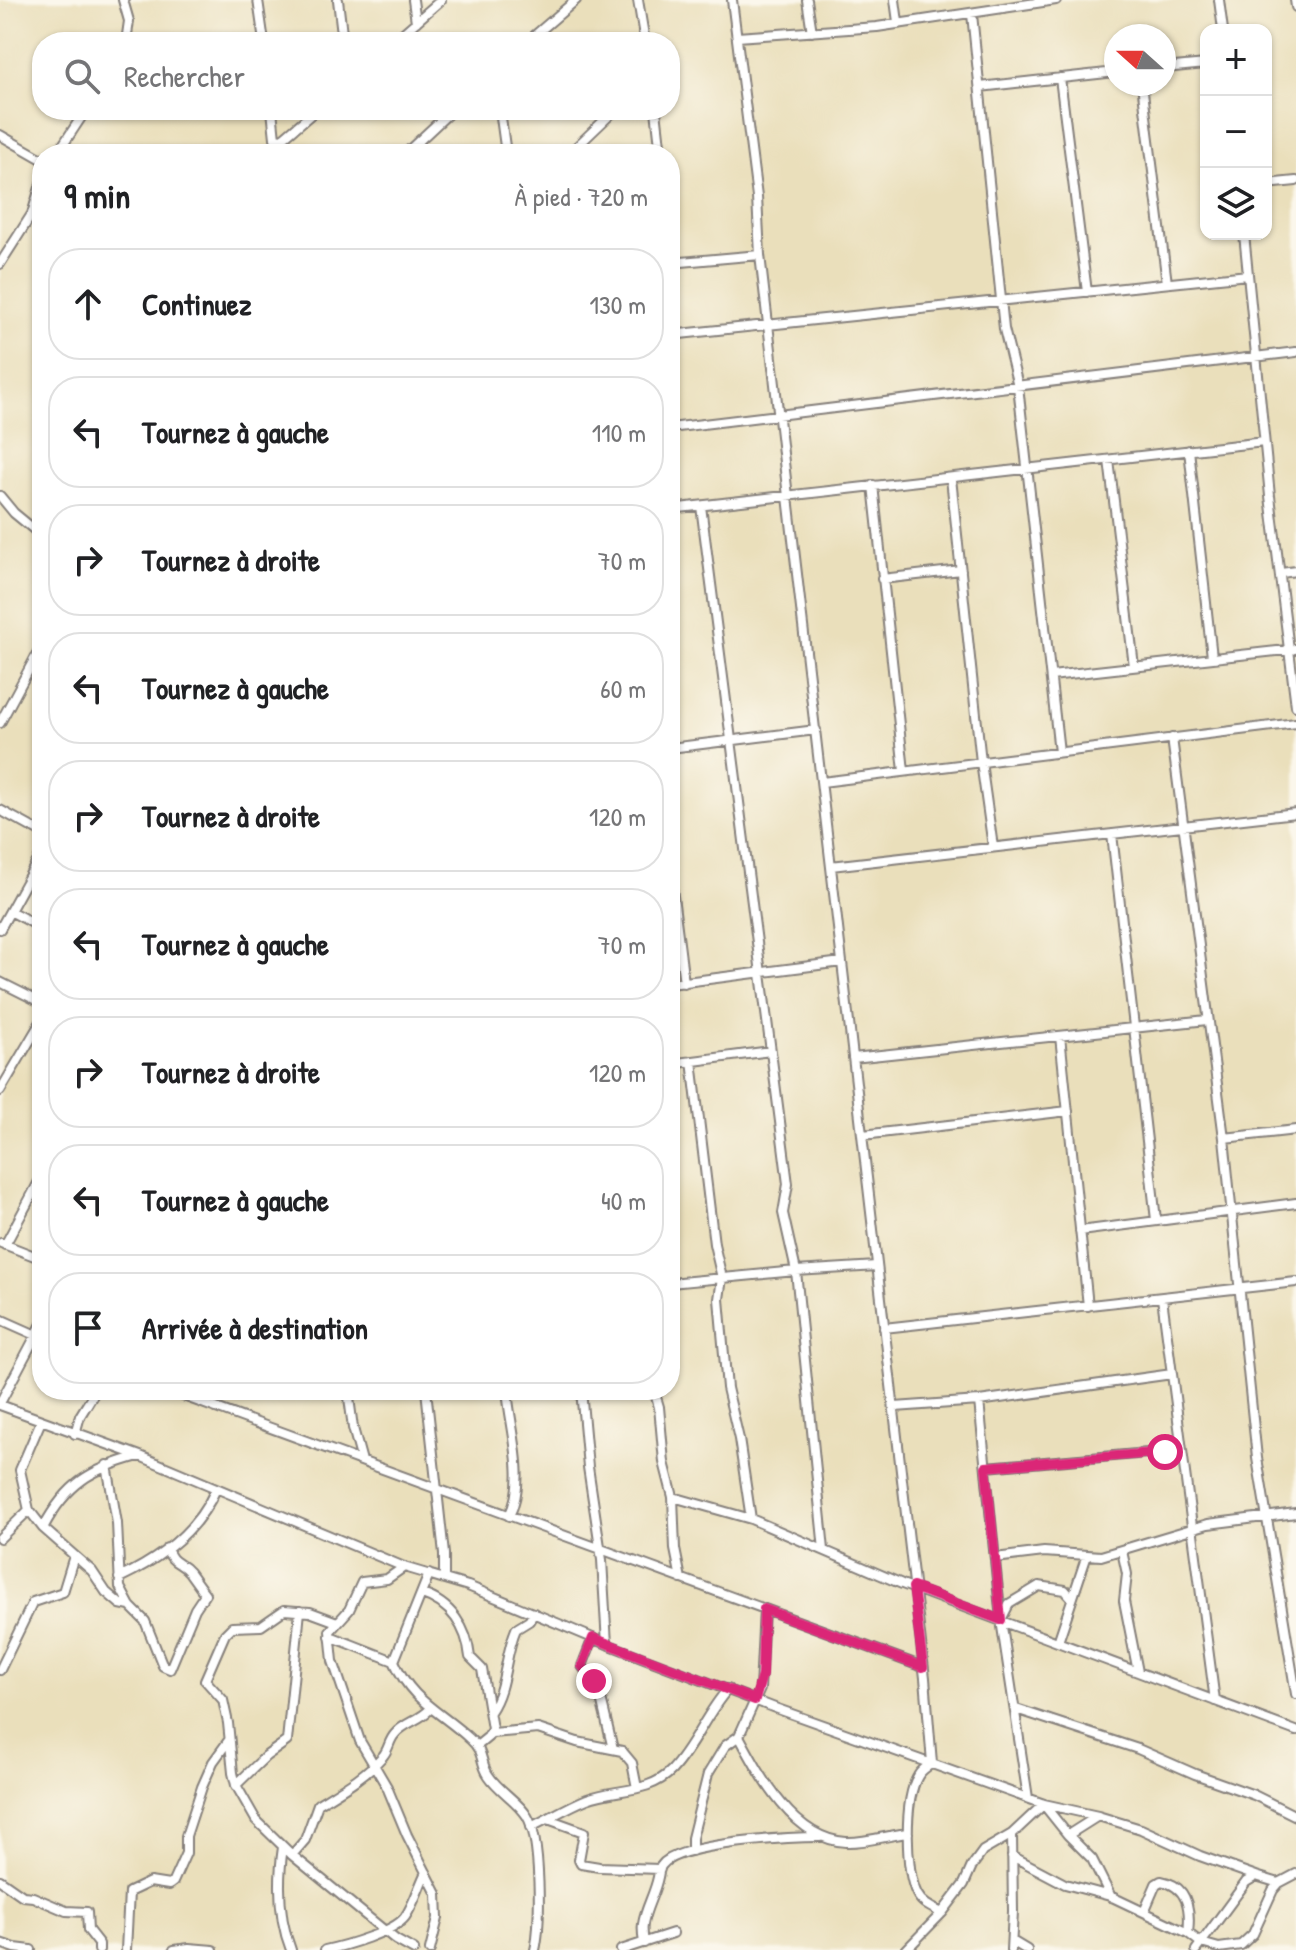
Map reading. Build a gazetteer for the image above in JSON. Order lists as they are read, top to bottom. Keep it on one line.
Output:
{"north":"left","page":{"map_buttons":["+","−"],"search":"Rechercher","heading":["9 min","À pied · 720 m"],"list":[["Continuez","130 m"],["Tournez à gauche","110 m"],["Tournez à droite","70 m"],["Tournez à gauche","60 m"],["Tournez à droite","120 m"],["Tournez à gauche","70 m"],["Tournez à droite","120 m"],["Tournez à gauche","40 m"],"Arrivée à destination"]}}
